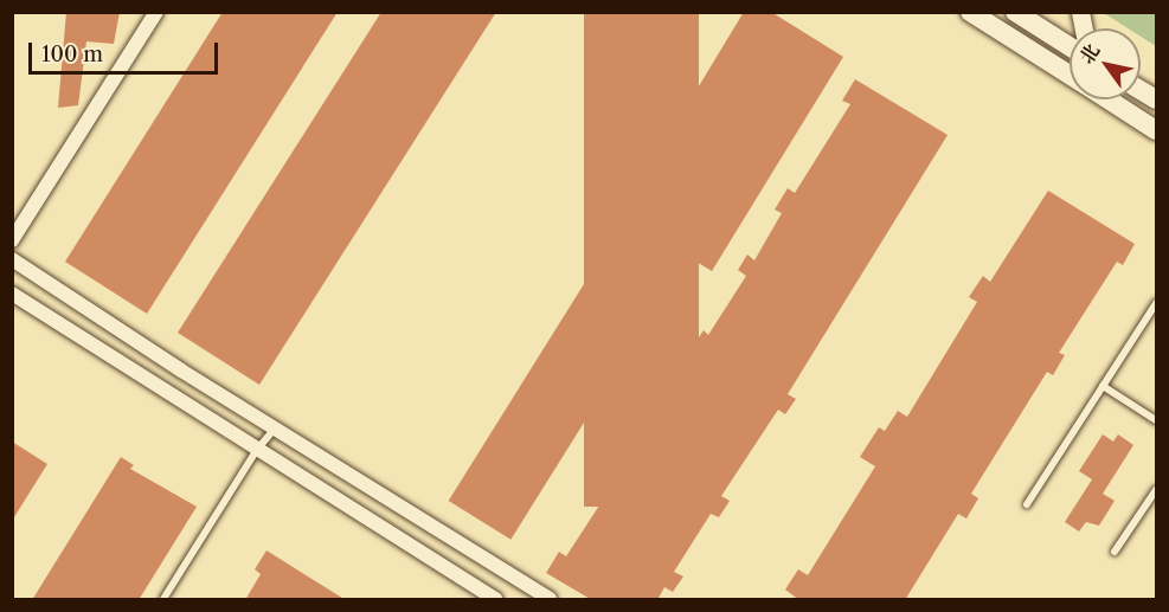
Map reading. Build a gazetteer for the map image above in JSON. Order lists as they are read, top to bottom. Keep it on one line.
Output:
{"scale_bar":"100 m","north":"top left"}
